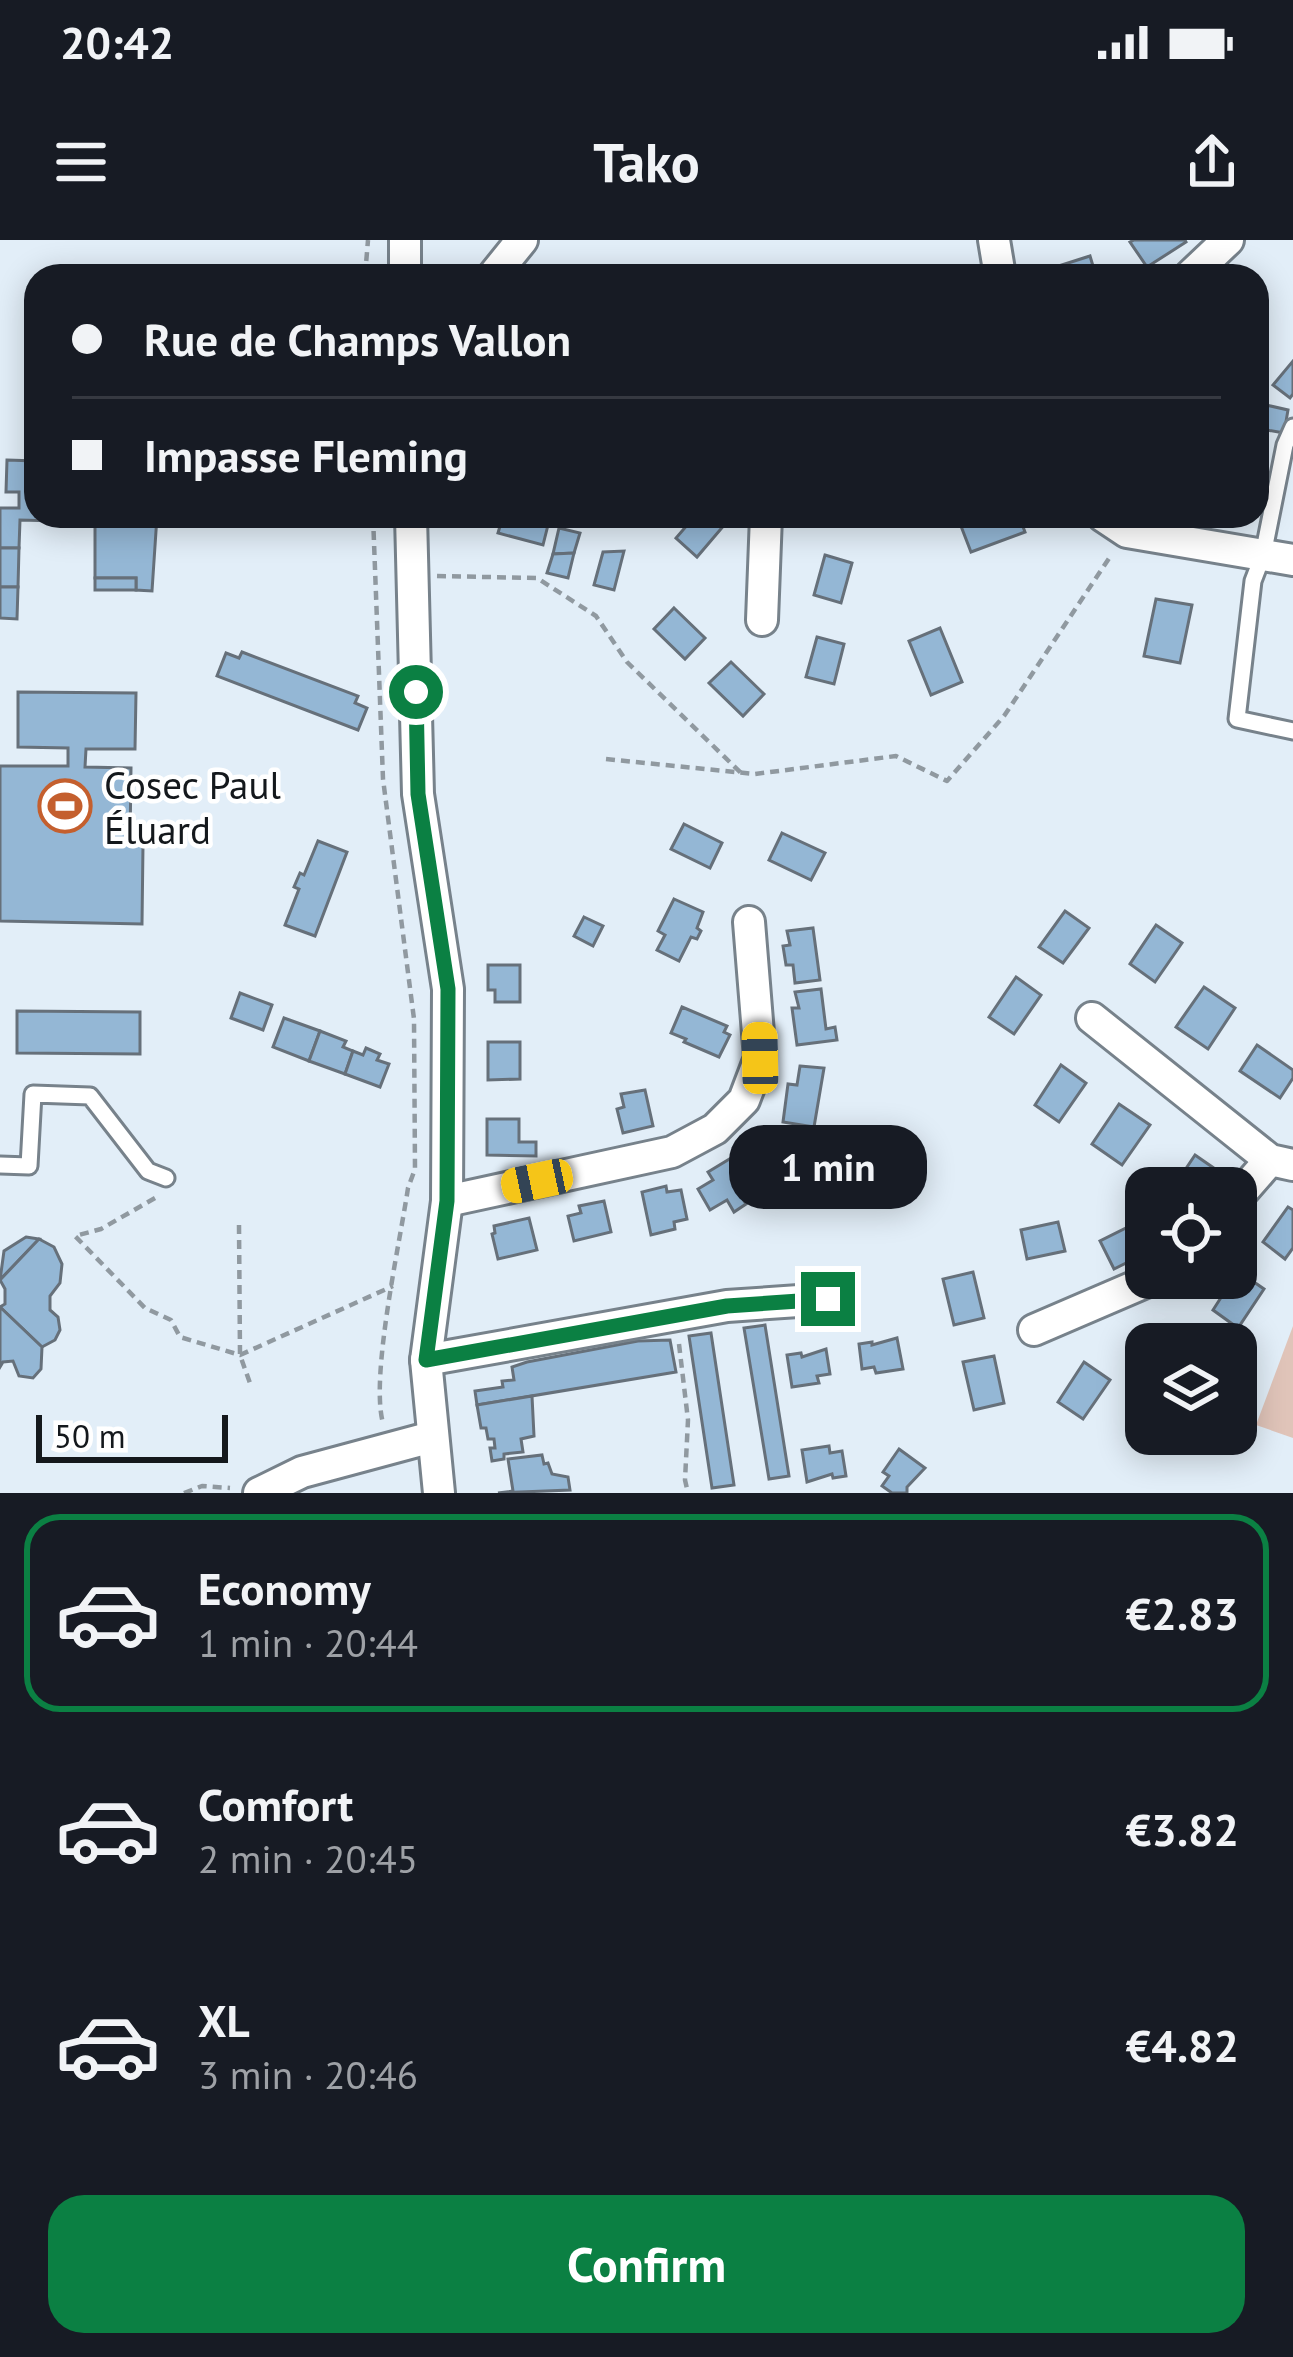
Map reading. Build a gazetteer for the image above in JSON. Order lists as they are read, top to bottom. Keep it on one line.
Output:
{"places":{"sports":["Cosec Paul Éluard"]},"scale_bar":"50 m","page":{"status":"20:42","header":"Tako","banner":["Rue de Champs Vallon","Impasse Fleming"],"bubble":"1 min","scale":"50 m","list":[{"name":"Economy","note":"1 min · 20:44","value":"€2.83"},{"name":"Comfort","note":"2 min · 20:45","value":"€3.82"},{"name":"XL","note":"3 min · 20:46","value":"€4.82"}],"buttons":"Confirm"}}
